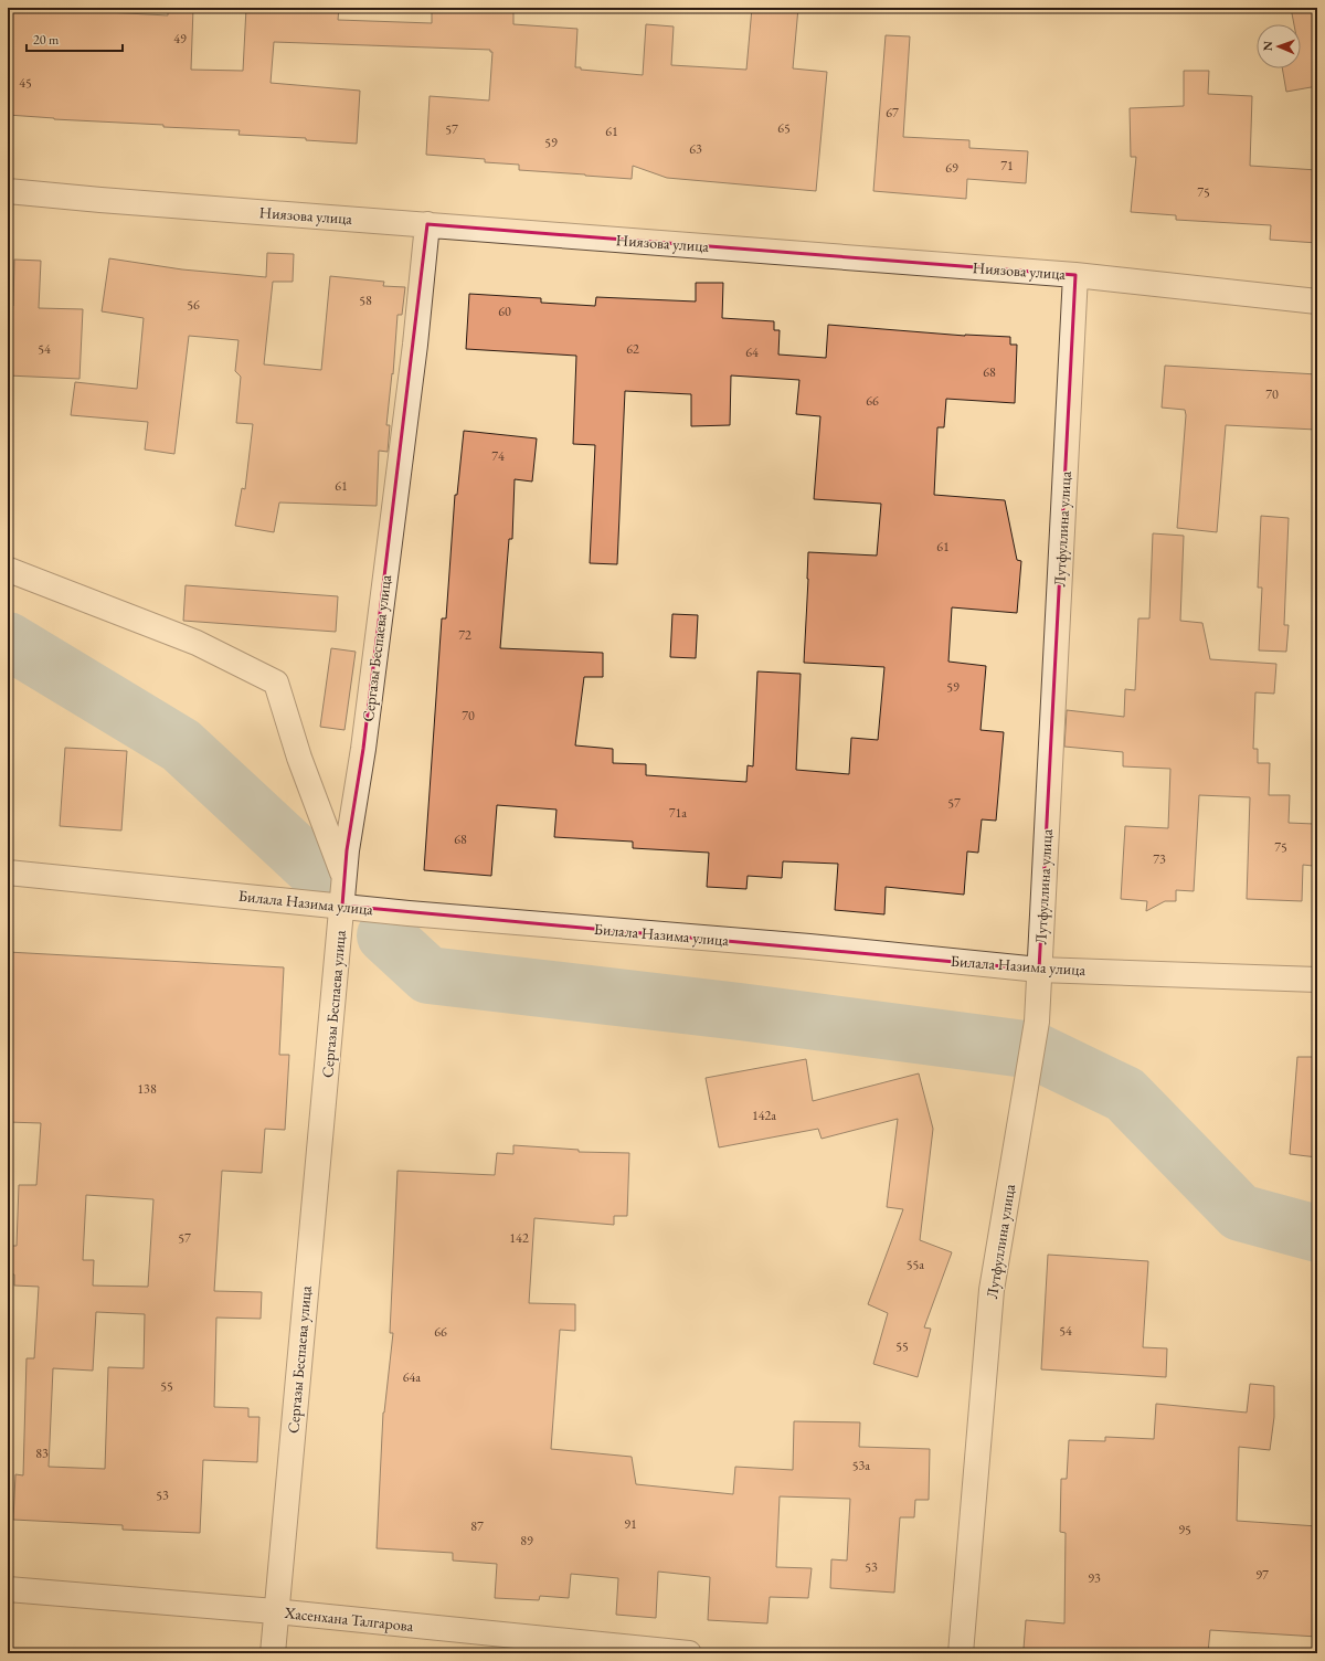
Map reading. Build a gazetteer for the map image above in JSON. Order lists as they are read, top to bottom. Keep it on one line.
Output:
{"streets":{"street":["Ниязова улица","Лутфуллина улица","Сергазы Беспаева улица","Билала Назима улица","Хасенхана Талгарова"]},"crossings":[["Ниязова улица","Лутфуллина улица"],["Ниязова улица","Сергазы Беспаева улица"],["Лутфуллина улица","Билала Назима улица"],["Сергазы Беспаева улица","Билала Назима улица"],["Сергазы Беспаева улица","Хасенхана Талгарова"]],"house_numbers":["49","45","67","65","57","61","59","63","71","69","75","58","56","60","54","62","64","68","70","66","74","61","61","72","59","70","57","71а","68","75","73","138","142а","57","142","55а","54","66","55","64а","55","83","53а","53","91","87","95","89","53","97","93"],"scale_bar":"20 m","north":"left"}
